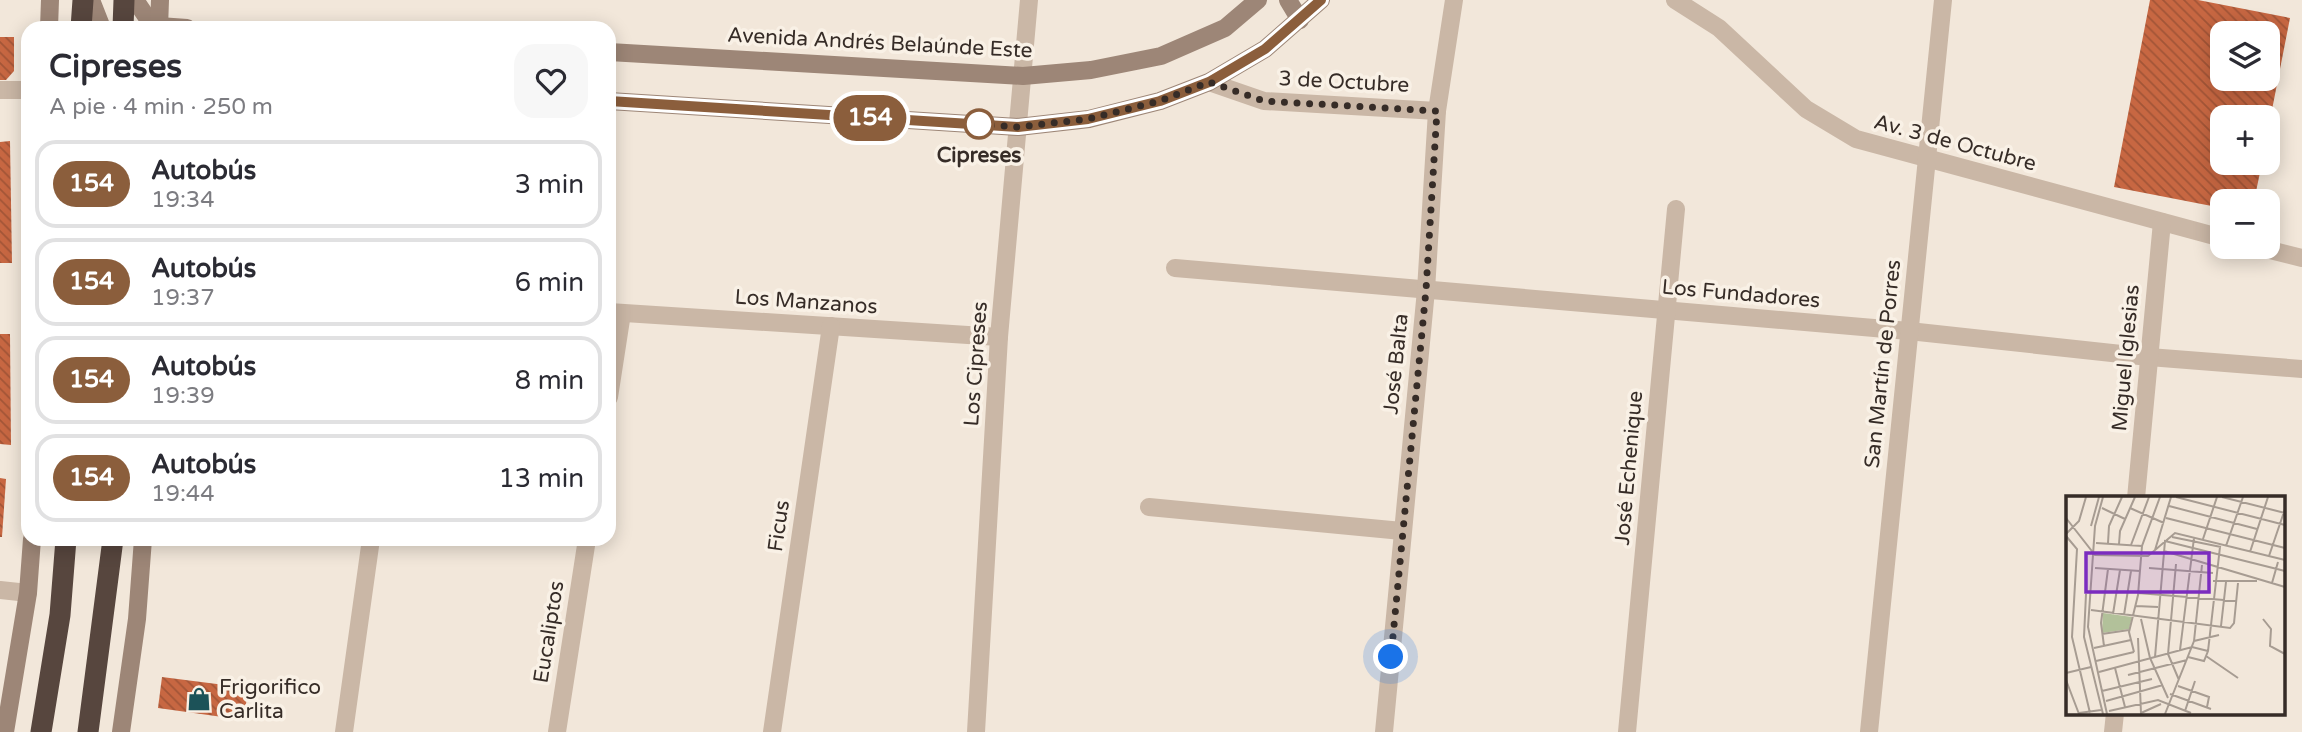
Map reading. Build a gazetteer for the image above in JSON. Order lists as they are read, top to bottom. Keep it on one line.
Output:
{"streets":{"street":["Avenida Andrés Belaúnde Este","3 de Octubre","Av. 3 de Octubre","Los Fundadores","Los Manzanos","Miguel Iglesias","Los Cipreses","José Balta","San Martín de Porres","José Echenique","Ficus","Eucaliptos"]},"crossings":[["Avenida Andrés Belaúnde Este","Los Cipreses"],["3 de Octubre","José Balta"],["Av. 3 de Octubre","Miguel Iglesias"],["Av. 3 de Octubre","San Martín de Porres"],["Los Fundadores","Miguel Iglesias"],["Los Fundadores","José Balta"],["Los Fundadores","San Martín de Porres"],["Los Fundadores","José Echenique"],["Los Manzanos","Los Cipreses"],["Los Manzanos","Ficus"]],"places":{"other":["Cipreses"],"shop":["Frigorifico Carlita"]},"lines":["bus line 154"],"page":{"on_map":"154","map_buttons":["+","−"],"heading":["Cipreses","A pie · 4 min · 250 m"],"list":[{"mark":"154","name":"Autobús","note":"19:34","value":"3 min"},{"mark":"154","name":"Autobús","note":"19:37","value":"6 min"},{"mark":"154","name":"Autobús","note":"19:39","value":"8 min"},{"mark":"154","name":"Autobús","note":"19:44","value":"13 min"}]}}
